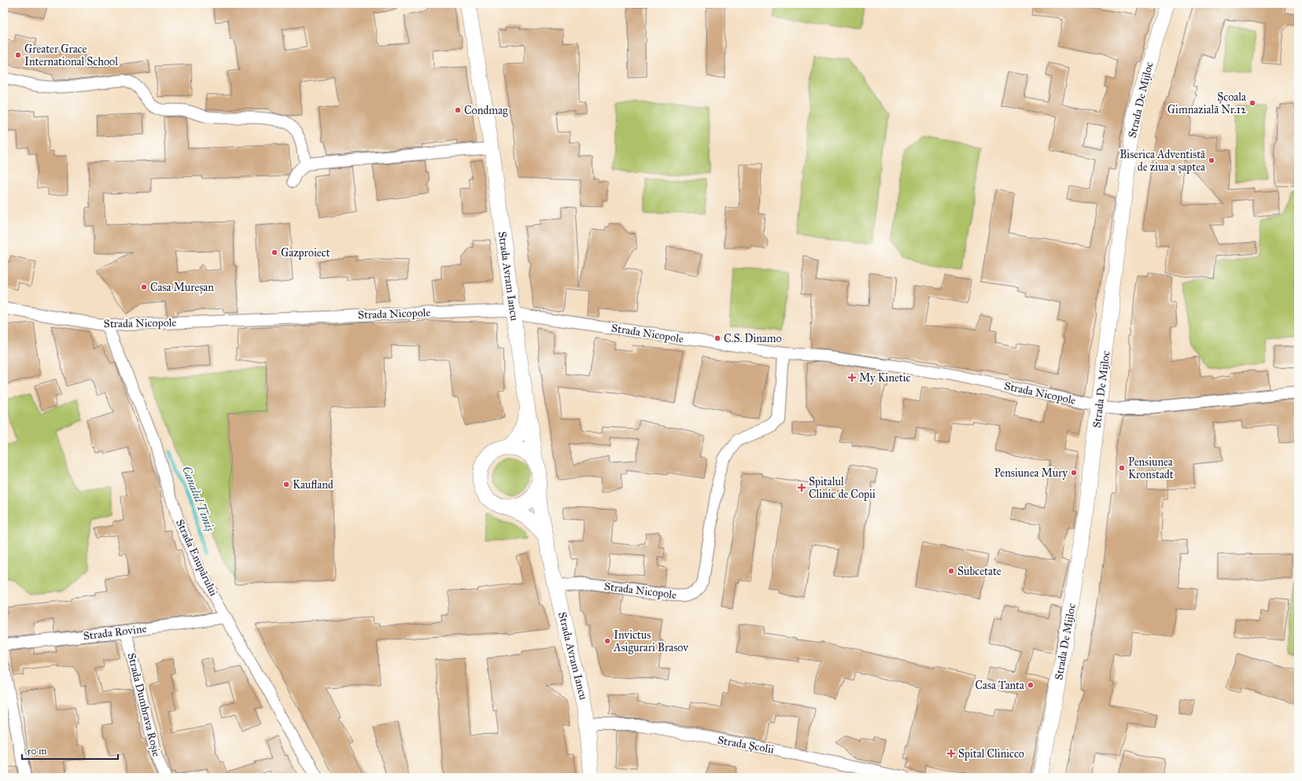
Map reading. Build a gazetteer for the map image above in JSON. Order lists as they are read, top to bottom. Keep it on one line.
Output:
{"streets":{"street":["Strada De Mijloc","Strada Avram Iancu","Strada Nicopole","Strada Enupărului","Strada Rovine","Strada Dumbrava Roșie","Strada Școlii"]},"crossings":[["Strada De Mijloc","Strada Nicopole"],["Strada Avram Iancu","Strada Nicopole"],["Strada Avram Iancu","Strada Școlii"],["Strada Nicopole","Strada Enupărului"],["Strada Enupărului","Strada Rovine"],["Strada Rovine","Strada Dumbrava Roșie"]],"water":["Canalul Timiș"],"places":{"other":["Greater Grace International School","Școala Gimnazială Nr.12","Condmag","Biserica Adventistă de ziua a șaptea","Gazproiect","Casa Mureșan","C.S. Dinamo","Pensiunea Kronstadt","Pensiunea Mury","Kaufland","Subcetate","Invictus Asigurari Brasov","Casa Tanta"],"health":["My Kinetic","Spitalul Clinic de Copii","Spital Clinicco"]},"scale_bar":"50 m"}
